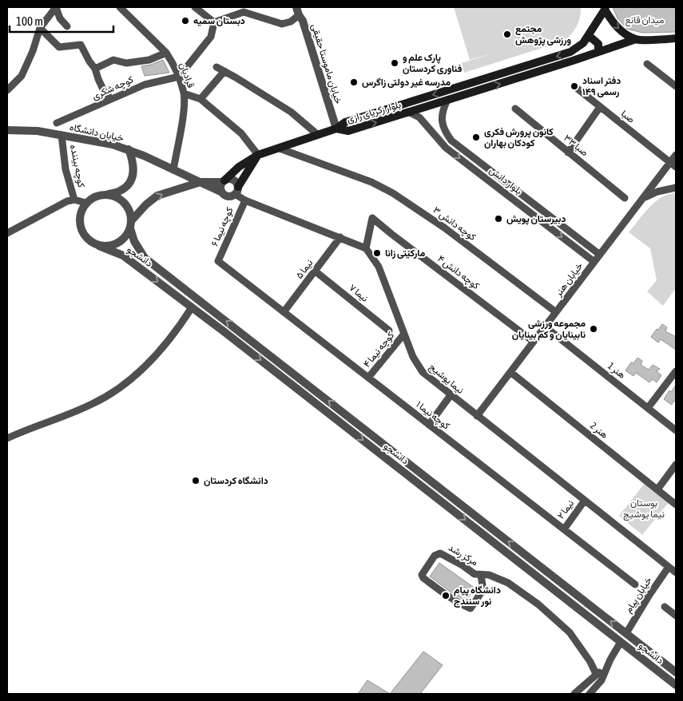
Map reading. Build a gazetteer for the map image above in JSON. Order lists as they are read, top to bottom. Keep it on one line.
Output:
{"streets":{"main road":["بلوار زکریای رازی"],"street":["خیابان ماموستا حقیقی","قرادیان","کوچه شکری","صبا","خیابان دانشگاه","۳۳ صبا","کوچه بیننده","بلوار دانش","کوچه دانش ۳","کوچه نیما ۶","دانشجو","نیما ۵","کوچه دانش ۴","خیابان هنر","نیما ۷","کوچه نیما ۴","هنر 1","نیما یوشیج","کوچه نیما ۱","هنر 2","نیما ۲","مرکز رشد","خیابان پیام"]},"crossings":[["خیابان ماموستا حقیقی","بلوار زکریای رازی"],["قرادیان","کوچه شکری"],["قرادیان","خیابان دانشگاه"],["بلوار زکریای رازی","بلوار دانش"],["صبا","خیابان هنر"],["خیابان دانشگاه","کوچه بیننده"],["بلوار دانش","خیابان هنر"],["کوچه دانش ۳","خیابان هنر"],["کوچه نیما ۶","کوچه نیما ۱"],["دانشجو","خیابان پیام"],["نیما ۵","نیما ۷"],["نیما ۵","کوچه نیما ۱"],["کوچه دانش ۴","خیابان هنر"],["کوچه دانش ۴","نیما یوشیج"],["خیابان هنر","هنر 1"],["خیابان هنر","نیما یوشیج"],["خیابان هنر","هنر 2"],["کوچه نیما ۴","نیما یوشیج"],["کوچه نیما ۴","کوچه نیما ۱"],["نیما یوشیج","نیما ۲"],["نیما یوشیج","خیابان پیام"],["کوچه نیما ۱","نیما ۲"]],"parks":["میدان قانع","بوستان نیما یوشیج"],"places":["دبستان سمیه","مجتمع ورزشی پژوهش","پارک علم و فناوری کردستان","مدرسه غیر دولتی زاگرس","دفتر اسناد رسمی ۱۴۹","کانون پرورش فکری کودکان بهاران","دبیرستان پویش","مارکێتی زانا","مجموعه ورزشی نابینایان و کم بینایان","دانشگاه کردستان","دانشگاه پیام نور سنندج"],"scale_bar":"100 m"}
